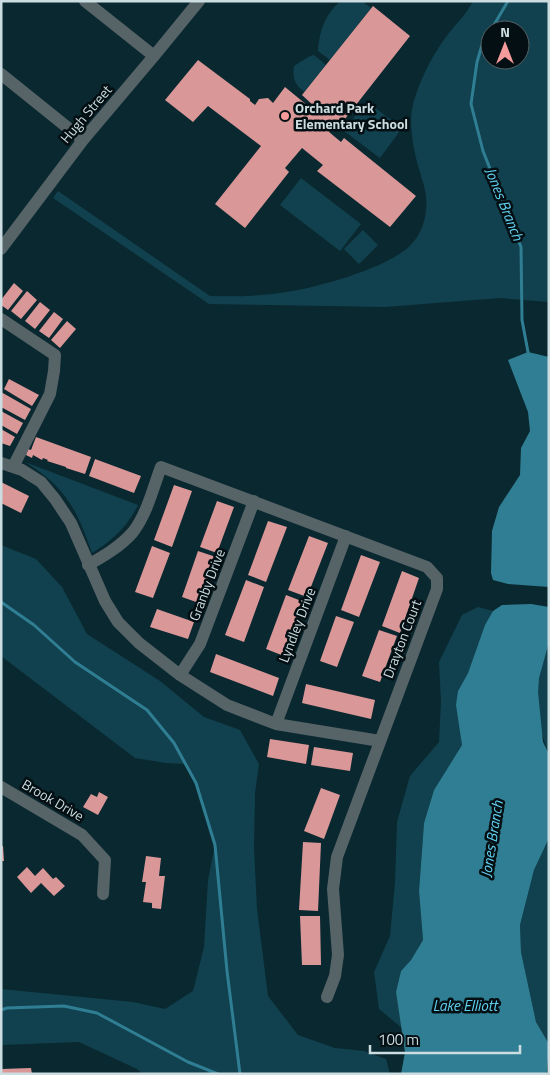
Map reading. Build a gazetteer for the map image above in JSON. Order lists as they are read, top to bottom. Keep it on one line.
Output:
{"streets":{"street":["Hugh Street","Granby Drive","Lyndley Drive","Drayton Court","Brook Drive"]},"crossings":[["Granby Drive","Drayton Court"],["Lyndley Drive","Drayton Court"]],"water":["Jones Branch","Lake Elliott"],"places":["Orchard Park Elementary School"],"scale_bar":"100 m","north":"top"}
